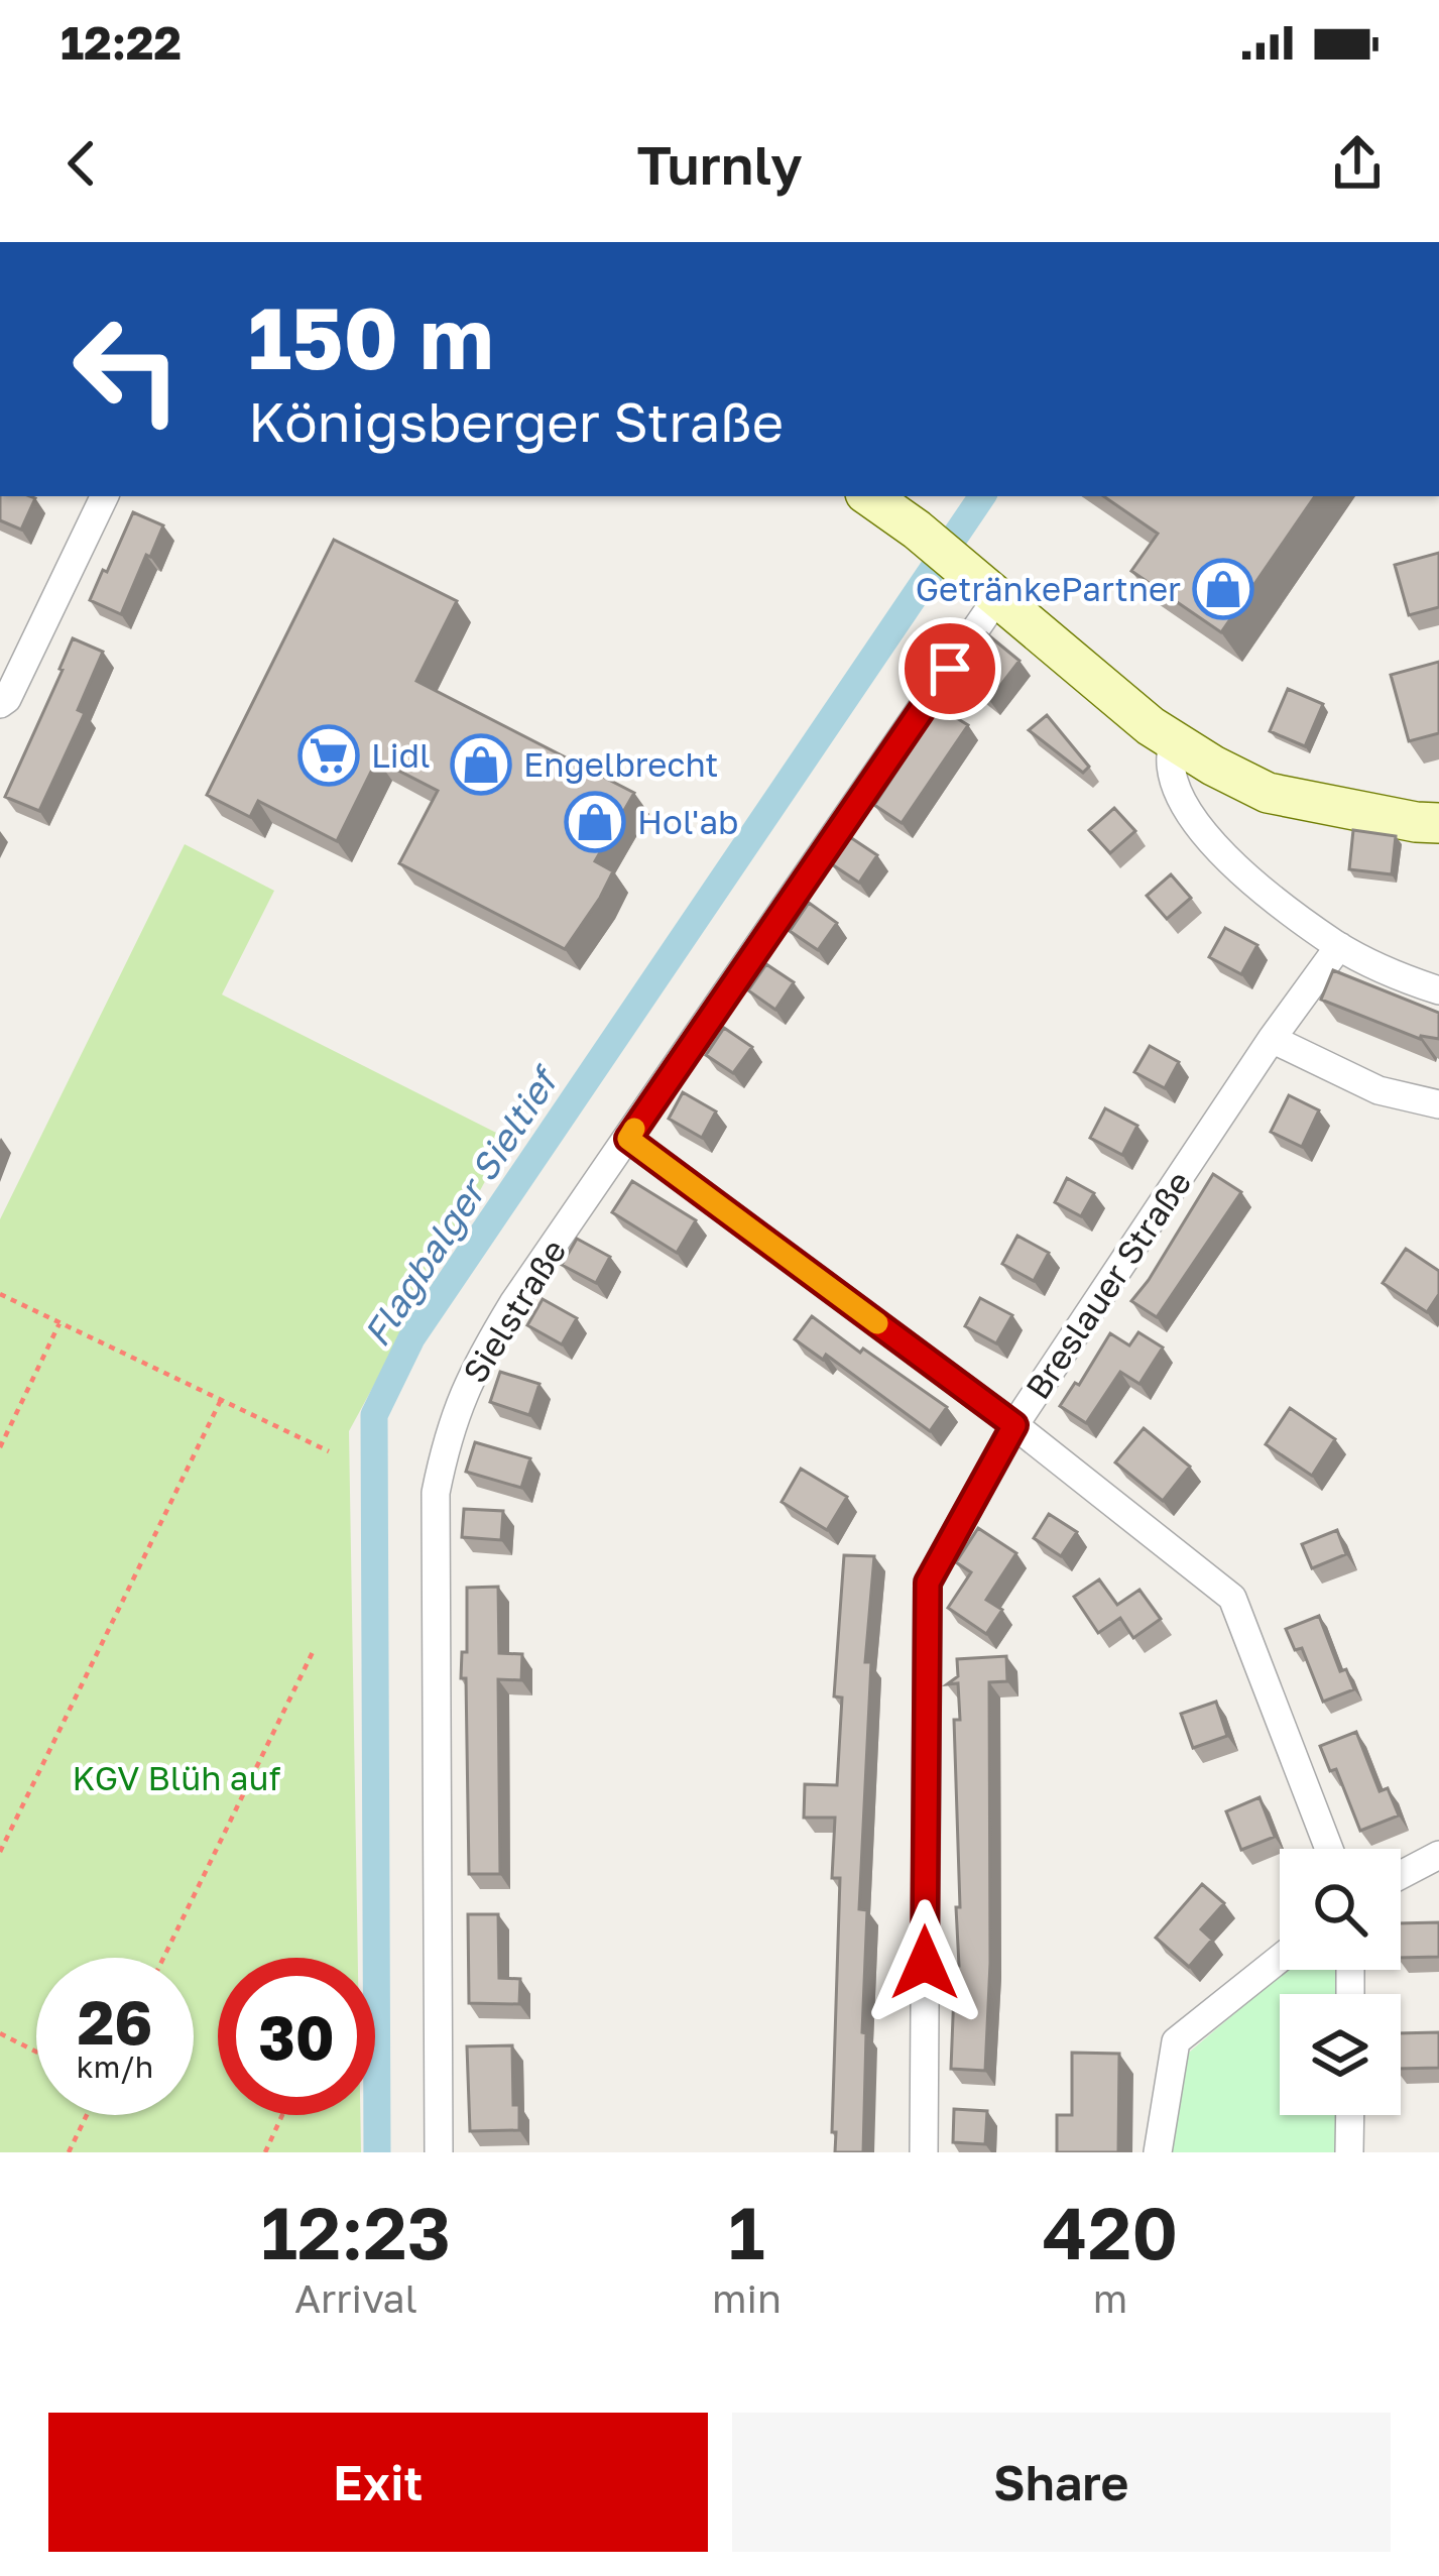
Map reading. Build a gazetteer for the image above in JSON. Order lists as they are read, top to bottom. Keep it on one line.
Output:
{"streets":{"street":["Breslauer Straße","Sielstraße"]},"water":["Flagbalger Sieltief"],"parks":["KGV Blüh auf"],"places":{"shop":["GetränkePartner","Engelbrecht","Hol'ab"],"supermarket":["Lidl"]},"page":{"status":"12:22","header":"Turnly","turn":["150 m","Königsberger Straße"],"speed":"26 km/h","limit":"30","eta":["12:23","Arrival","1","min","420","m"],"buttons":["Exit","Share"]}}
